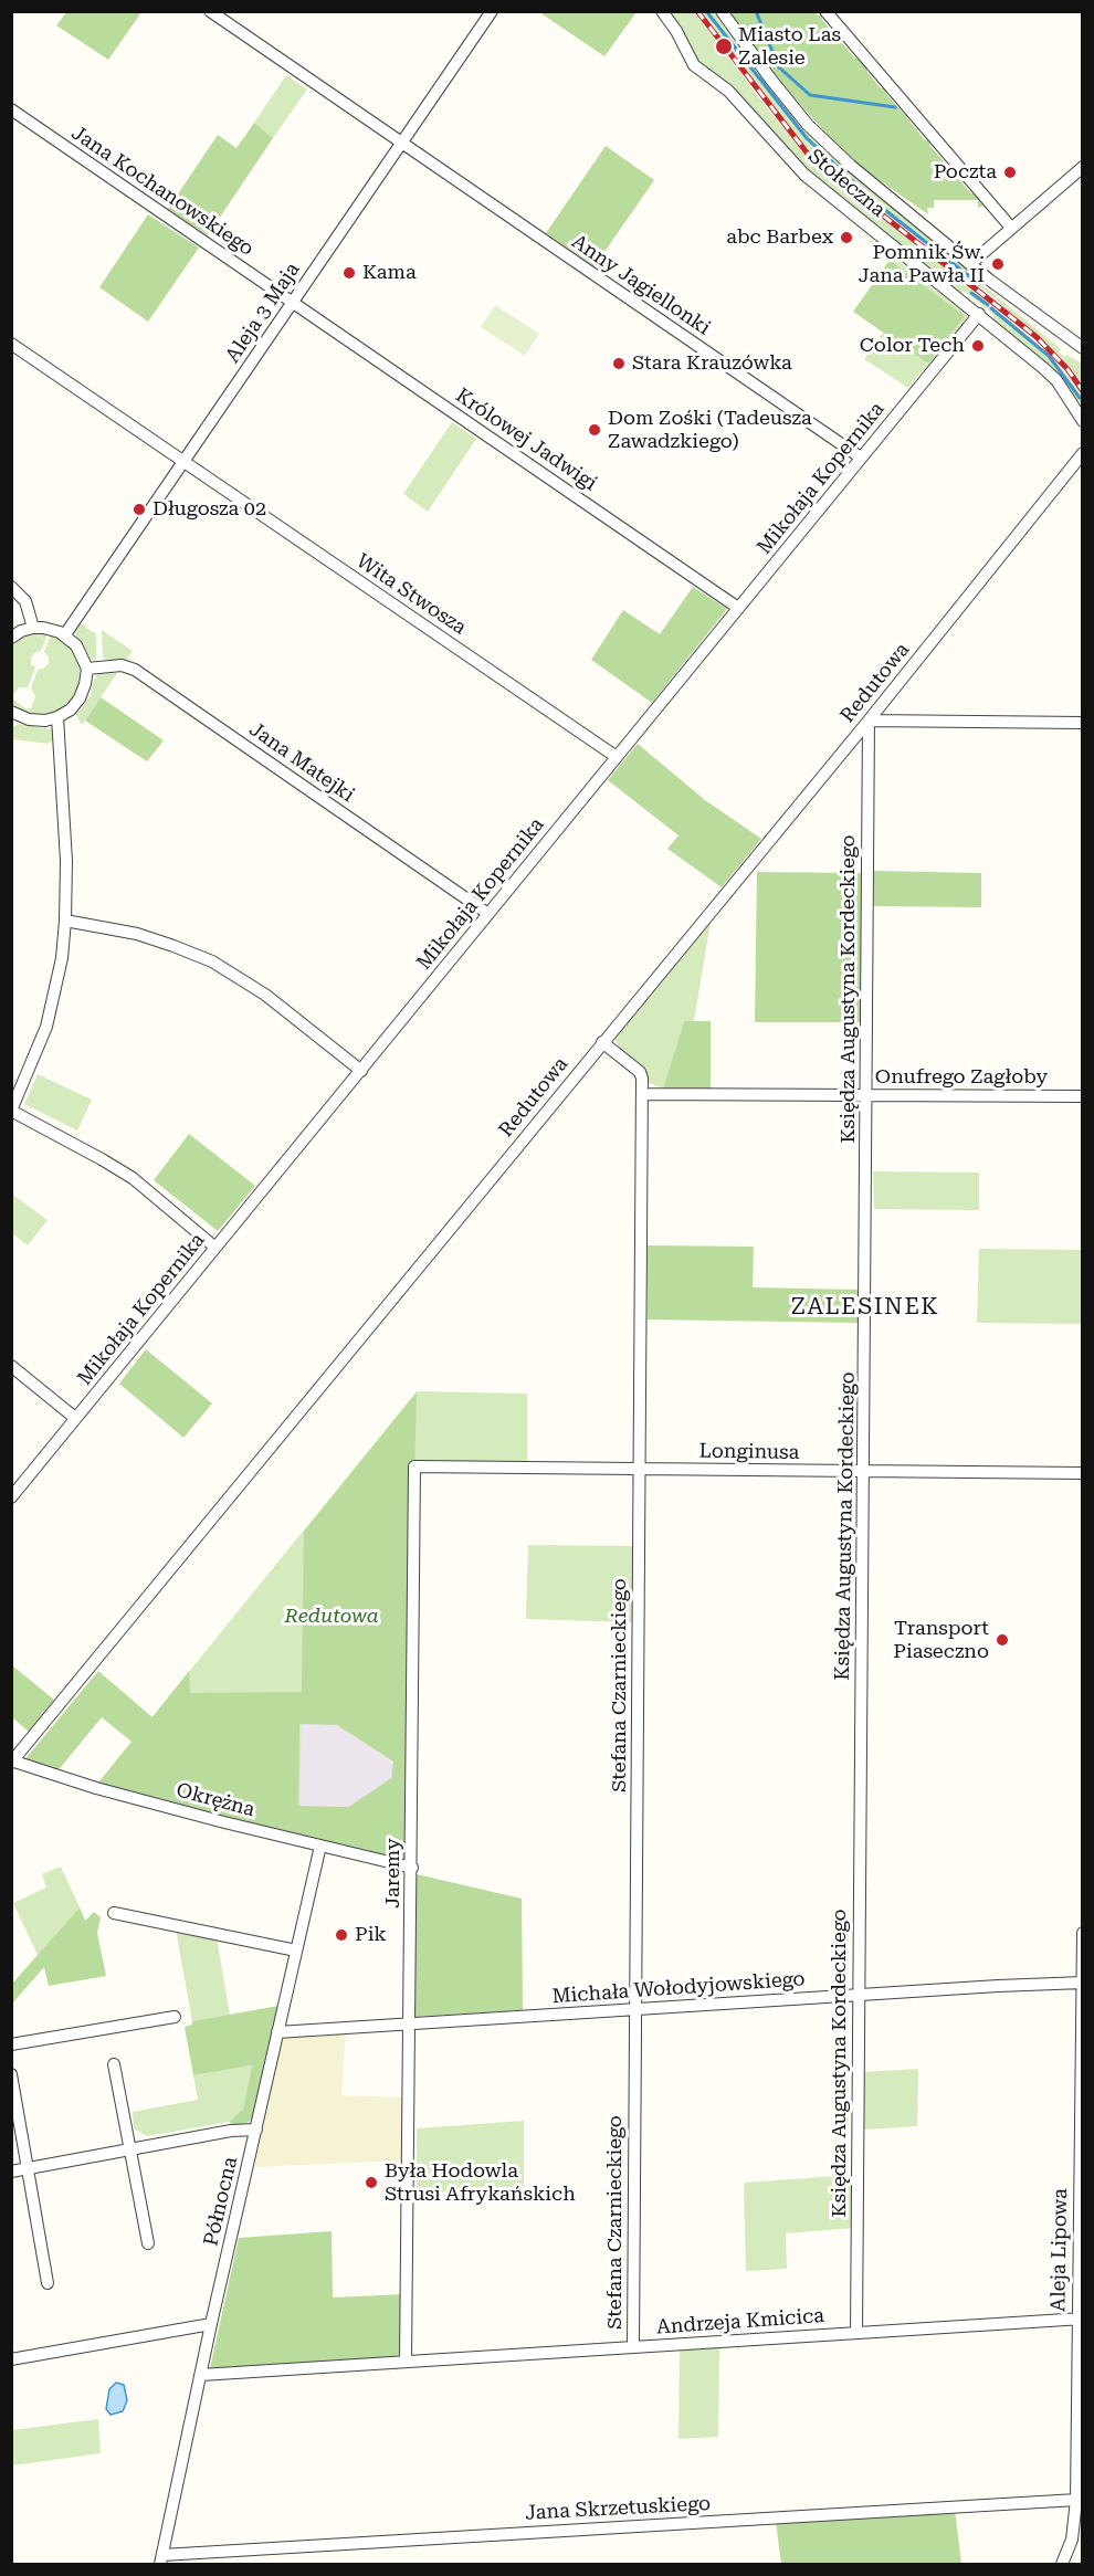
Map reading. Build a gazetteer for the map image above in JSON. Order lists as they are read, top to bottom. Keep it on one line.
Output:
{"streets":{"street":["Stołeczna","Jana Kochanowskiego","Anny Jagiellonki","Aleja 3 Maja","Królowej Jadwigi","Mikołaja Kopernika","Wita Stwosza","Redutowa","Jana Matejki","Księdza Augustyna Kordeckiego","Onufrego Zagłoby","Longinusa","Stefana Czarnieckiego","Okrężna","Jaremy","Michała Wołodyjowskiego","Północna","Aleja Lipowa","Andrzeja Kmicica","Jana Skrzetuskiego"]},"crossings":[["Stołeczna","Mikołaja Kopernika"],["Jana Kochanowskiego","Aleja 3 Maja"],["Jana Kochanowskiego","Królowej Jadwigi"],["Anny Jagiellonki","Aleja 3 Maja"],["Anny Jagiellonki","Mikołaja Kopernika"],["Aleja 3 Maja","Królowej Jadwigi"],["Aleja 3 Maja","Wita Stwosza"],["Królowej Jadwigi","Mikołaja Kopernika"],["Mikołaja Kopernika","Wita Stwosza"],["Mikołaja Kopernika","Jana Matejki"],["Redutowa","Księdza Augustyna Kordeckiego"],["Redutowa","Stefana Czarnieckiego"],["Redutowa","Okrężna"],["Księdza Augustyna Kordeckiego","Onufrego Zagłoby"],["Księdza Augustyna Kordeckiego","Longinusa"],["Księdza Augustyna Kordeckiego","Michała Wołodyjowskiego"],["Księdza Augustyna Kordeckiego","Andrzeja Kmicica"],["Onufrego Zagłoby","Stefana Czarnieckiego"],["Longinusa","Stefana Czarnieckiego"],["Longinusa","Jaremy"],["Stefana Czarnieckiego","Michała Wołodyjowskiego"],["Stefana Czarnieckiego","Andrzeja Kmicica"],["Okrężna","Jaremy"],["Okrężna","Północna"],["Jaremy","Michała Wołodyjowskiego"],["Jaremy","Andrzeja Kmicica"],["Michała Wołodyjowskiego","Północna"],["Michała Wołodyjowskiego","Aleja Lipowa"],["Północna","Andrzeja Kmicica"],["Północna","Jana Skrzetuskiego"],["Aleja Lipowa","Andrzeja Kmicica"],["Aleja Lipowa","Jana Skrzetuskiego"]],"districts":["ZALESINEK"],"parks":["Redutowa"],"places":["Miasto Las Zalesie","Poczta","abc Barbex","Pomnik Św. Jana Pawła II","Kama","Color Tech","Stara Krauzówka","Dom Zośki (Tadeusza Zawadzkiego)","Długosza 02","Transport Piaseczno","Pik","Była Hodowla Strusi Afrykańskich"]}
